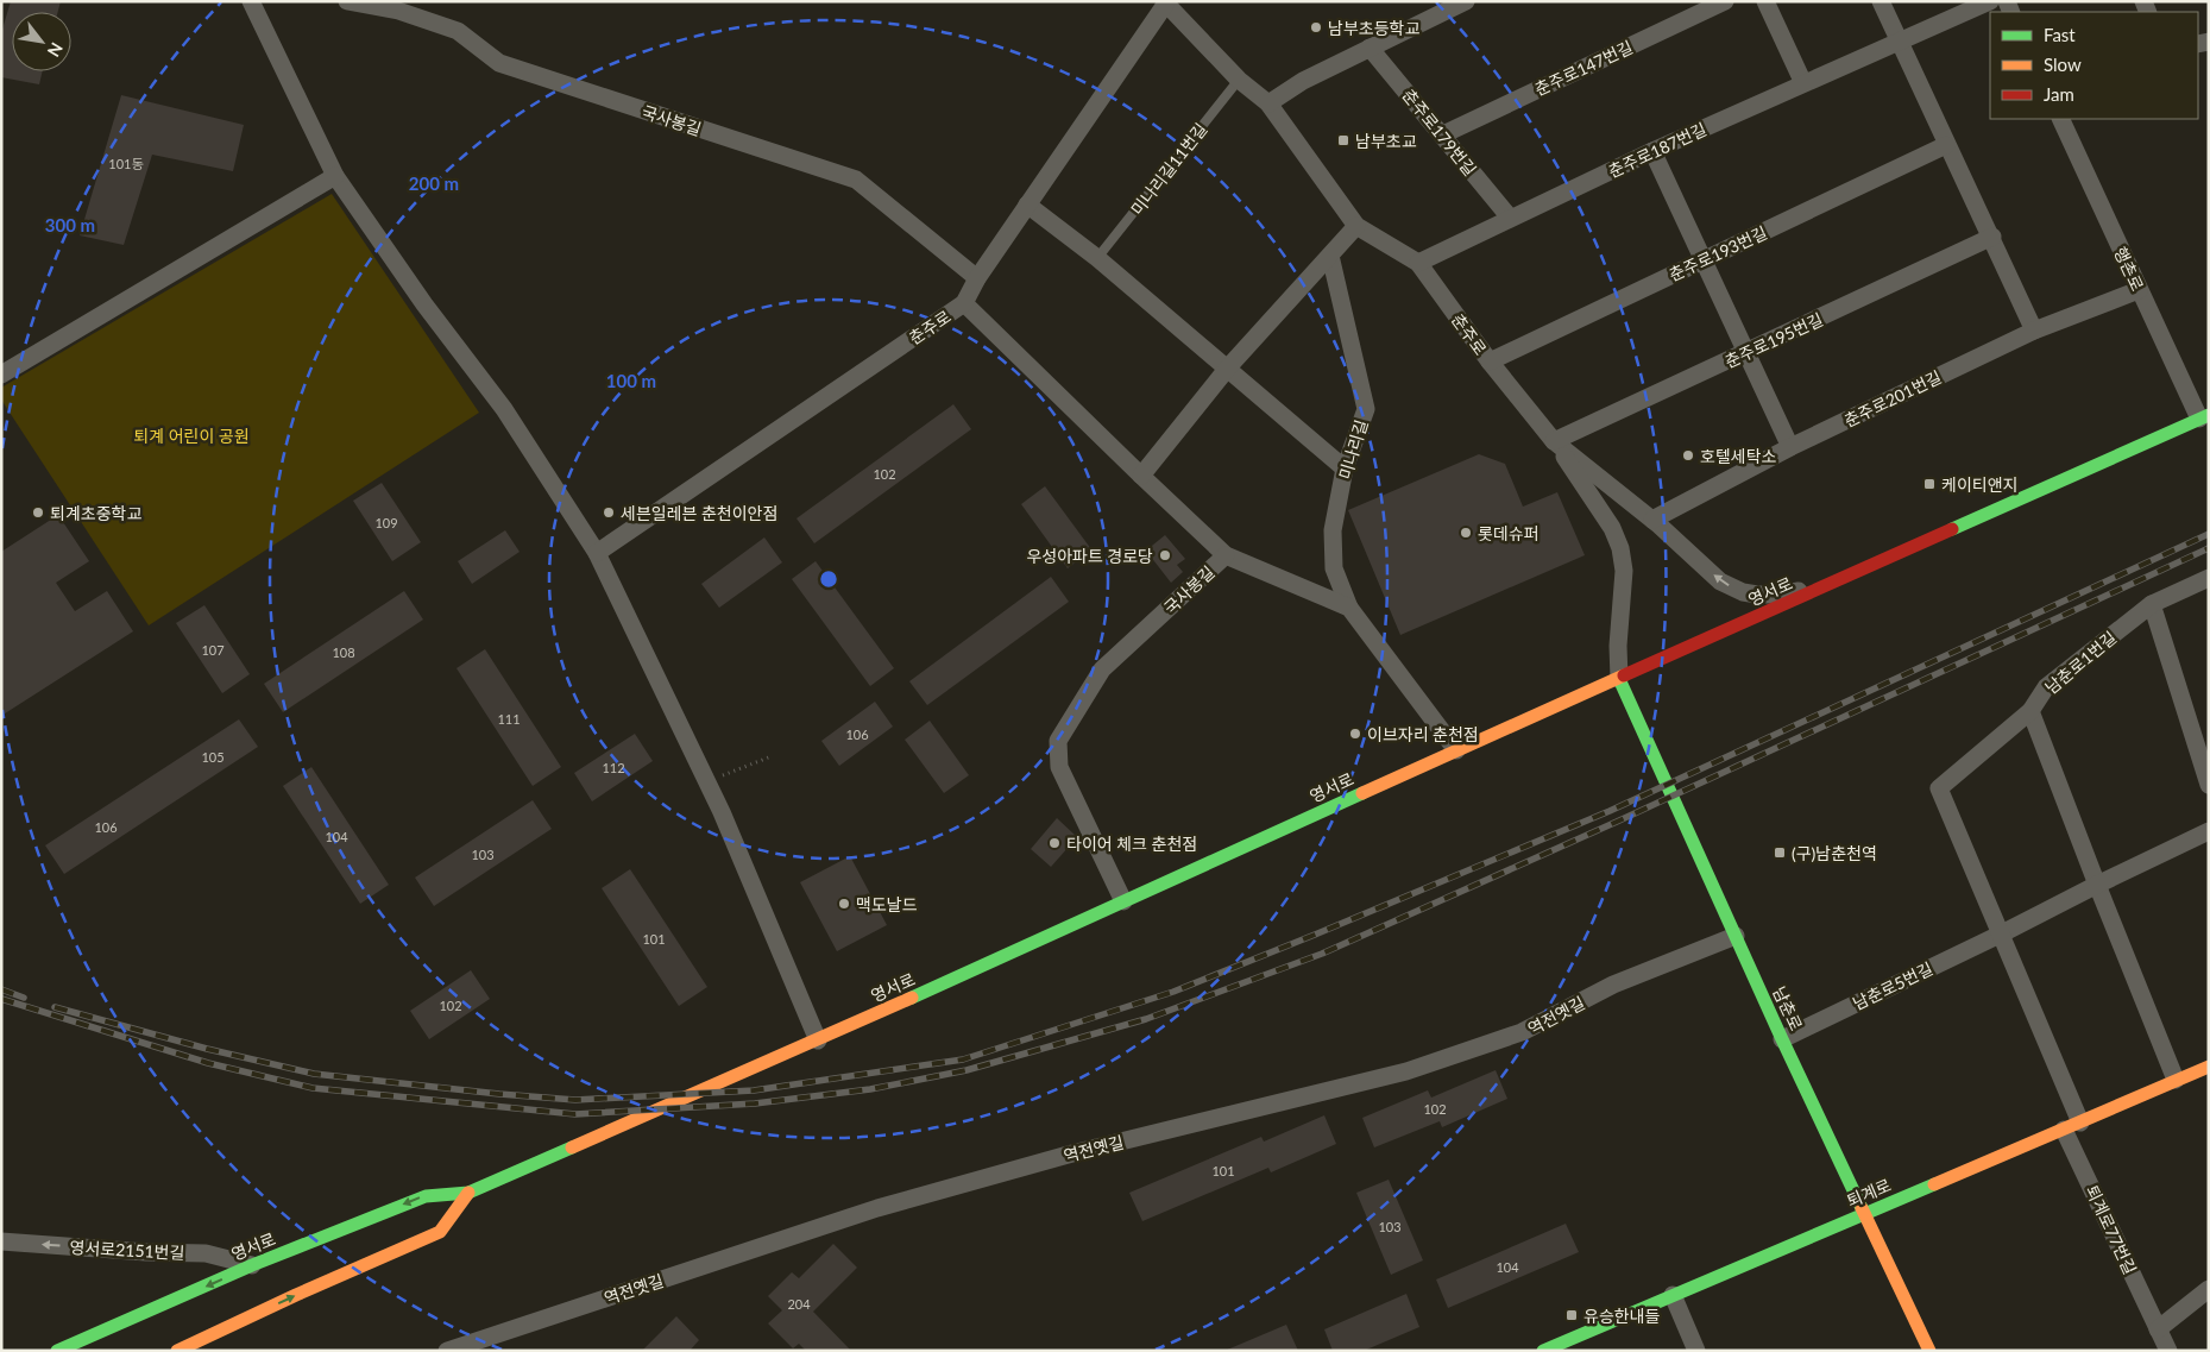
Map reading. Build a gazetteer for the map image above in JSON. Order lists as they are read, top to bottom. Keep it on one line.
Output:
{"streets":{"street":["춘주로147번길","국사봉길","춘주로179번길","춘주로187번길","춘주로193번길","행촌로","춘주로","춘주로195번길","춘주로201번길","미나리길","영서로","남춘로1번길","남춘로5번길","남춘로","역전옛길","퇴계로","퇴계로77번길","영서로2151번길"],"lane":["미나리길11번길"]},"crossings":[["춘주로147번길","춘주로179번길"],["국사봉길","춘주로"],["국사봉길","미나리길"],["국사봉길","영서로"],["춘주로179번길","춘주로187번길"],["춘주로187번길","춘주로"],["미나리길11번길","춘주로"],["춘주로193번길","춘주로"],["행촌로","춘주로201번길"],["행촌로","영서로"],["춘주로","춘주로195번길"],["춘주로","춘주로201번길"],["춘주로","영서로"],["미나리길","영서로"],["영서로","남춘로"],["영서로","영서로2151번길"],["남춘로1번길","남춘로5번길"],["남춘로5번길","남춘로"],["남춘로","역전옛길"],["남춘로","퇴계로"],["퇴계로","퇴계로77번길"]],"one_way":["영서로2151번길"],"parks":["퇴계 어린이 공원"],"places":{"other":["남부초등학교","호텔세탁소","퇴계초중학교","세븐일레븐 춘천이안점","롯데슈퍼","우성아파트 경로당","이브자리 춘천점","타이어 체크 춘천점","맥도날드"],"transit":["남부초교","케이티앤지","(구)남춘천역","유승한내들"]},"house_numbers":["101동","102","109","107","108","111","106","105","112","106","104","103","101","102","102","101","103","104","204"],"legend":["Fast","Slow","Jam"],"north":"bottom right","rings":["200 m","300 m","100 m"]}
